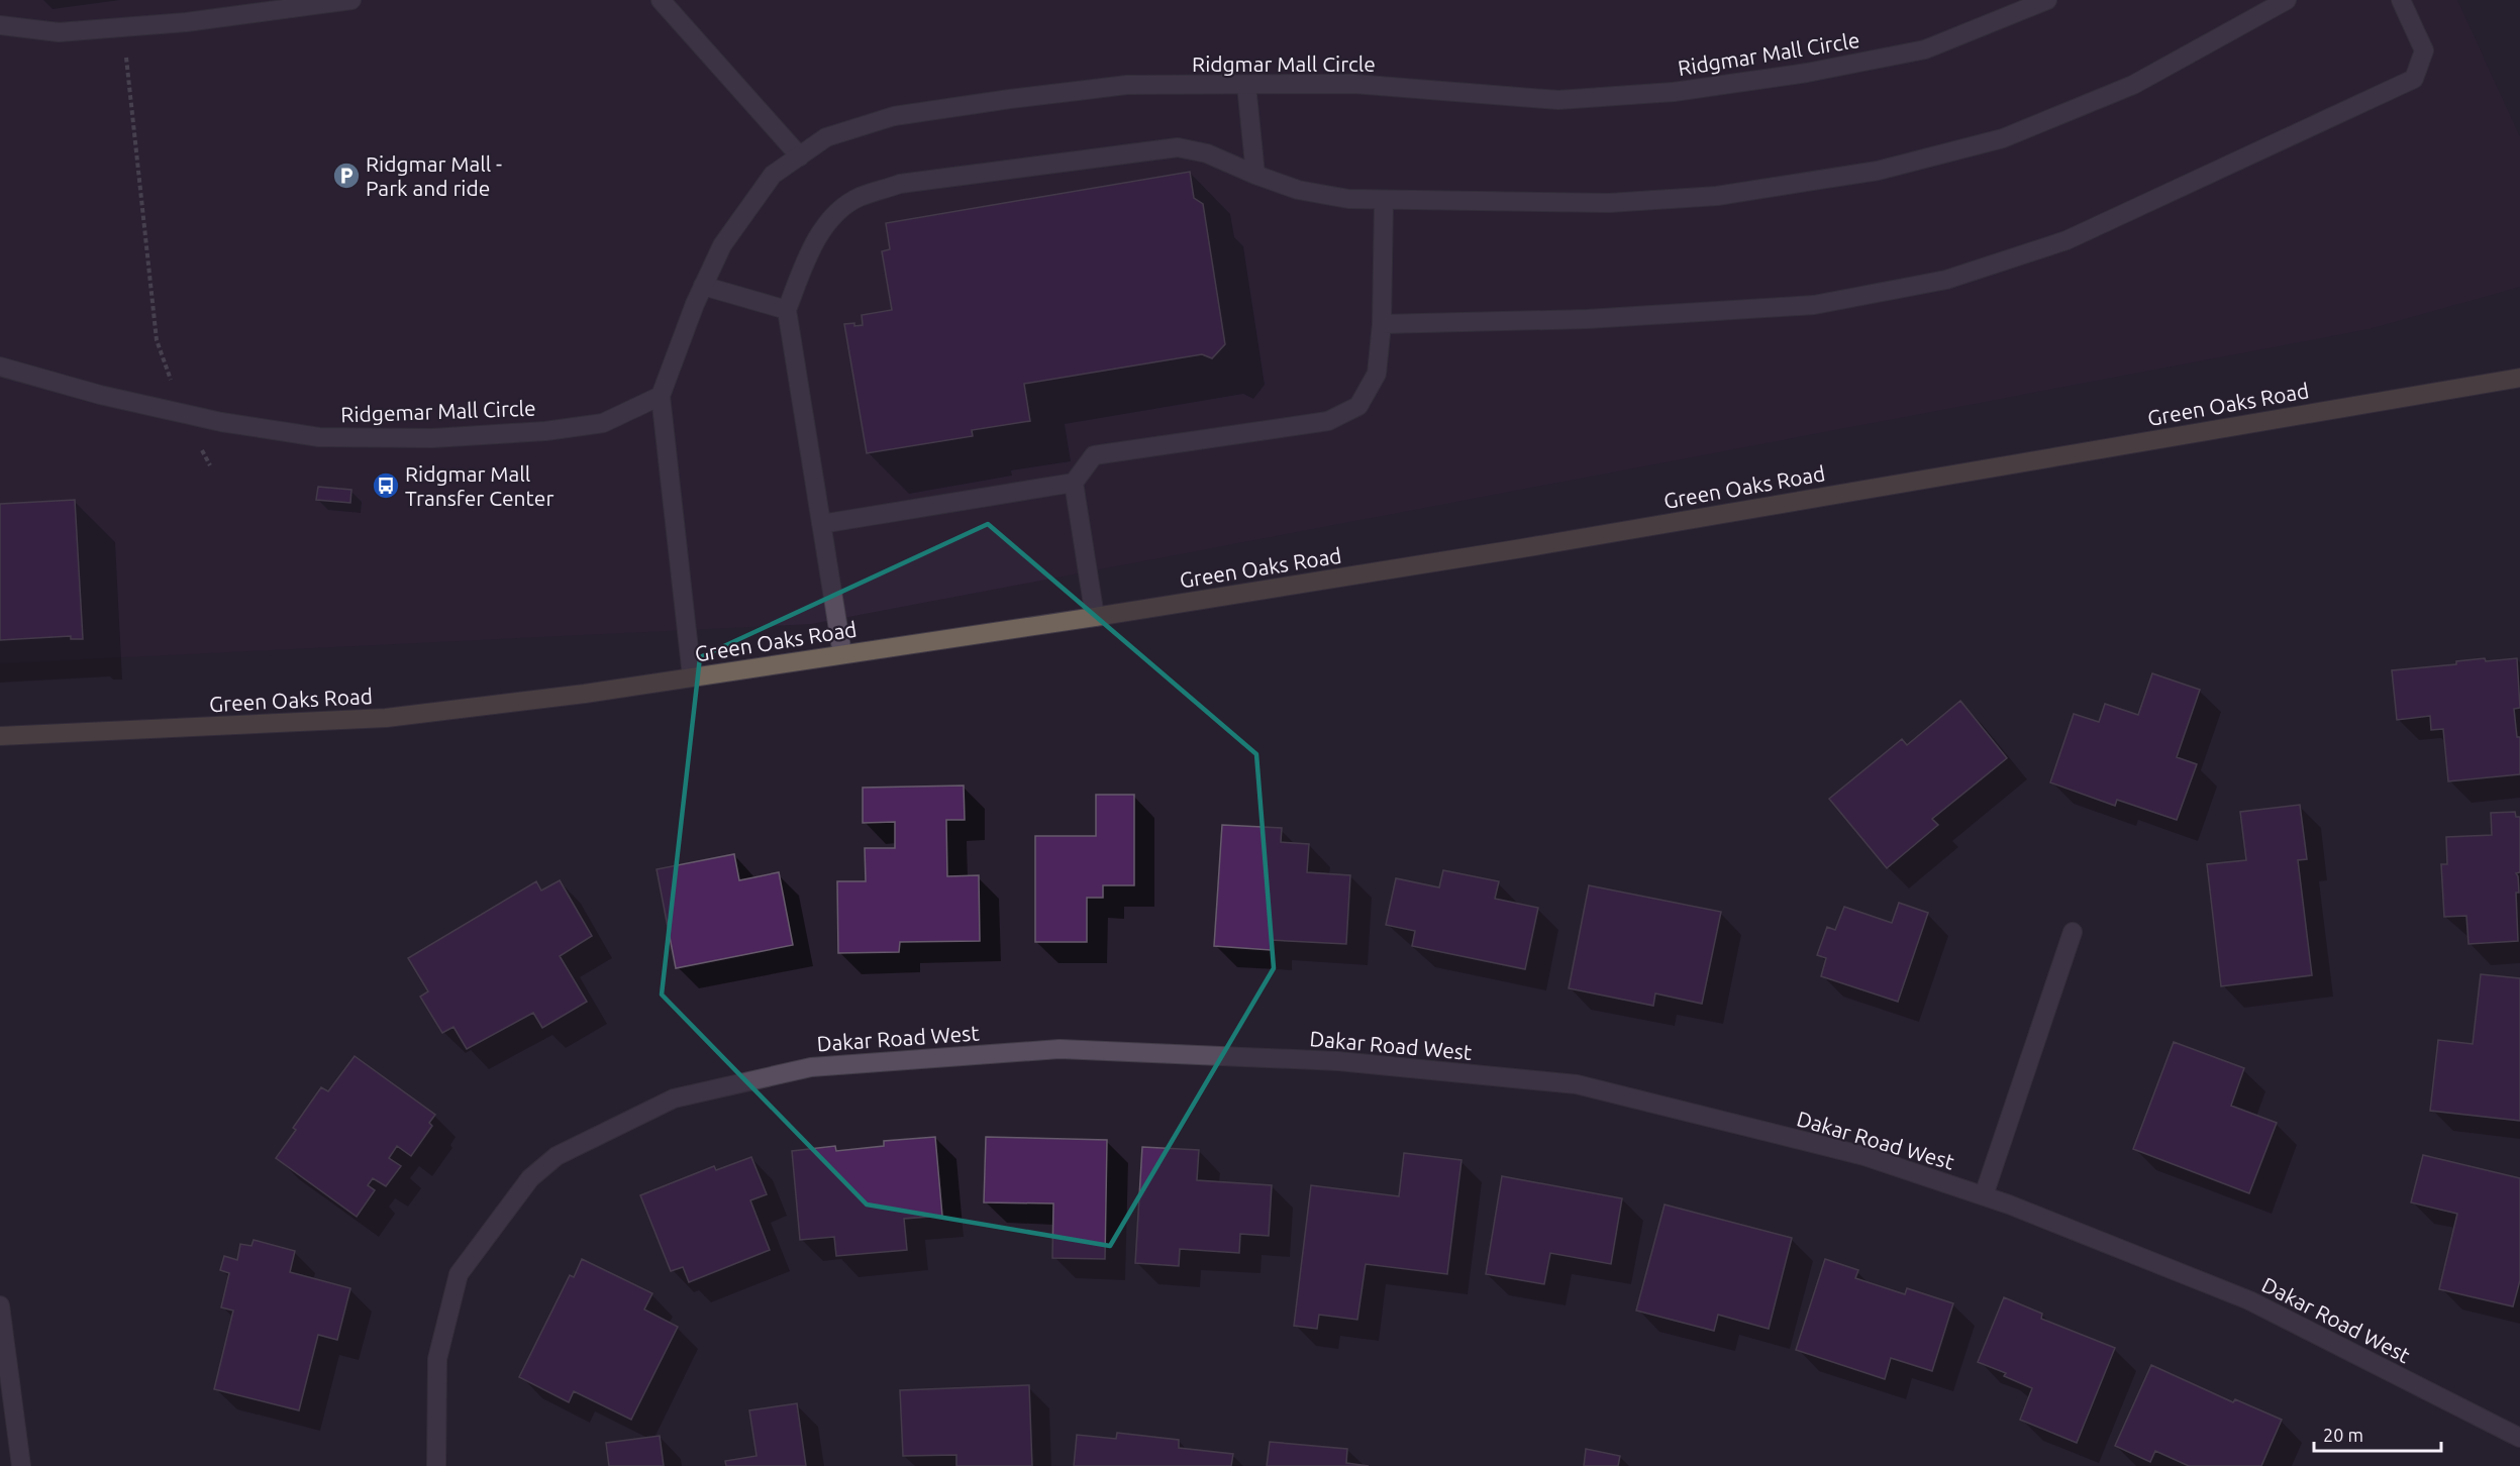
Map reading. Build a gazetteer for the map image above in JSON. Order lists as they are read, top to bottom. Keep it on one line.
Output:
{"streets":{"main road":["Green Oaks Road"],"street":["Ridgmar Mall Circle","Ridgemar Mall Circle","Dakar Road West"]},"crossings":[["Ridgmar Mall Circle","Ridgemar Mall Circle"]],"places":{"parking":["Ridgmar Mall - Park and ride"],"bus stop":["Ridgmar Mall Transfer Center"]},"scale_bar":"20 m"}
